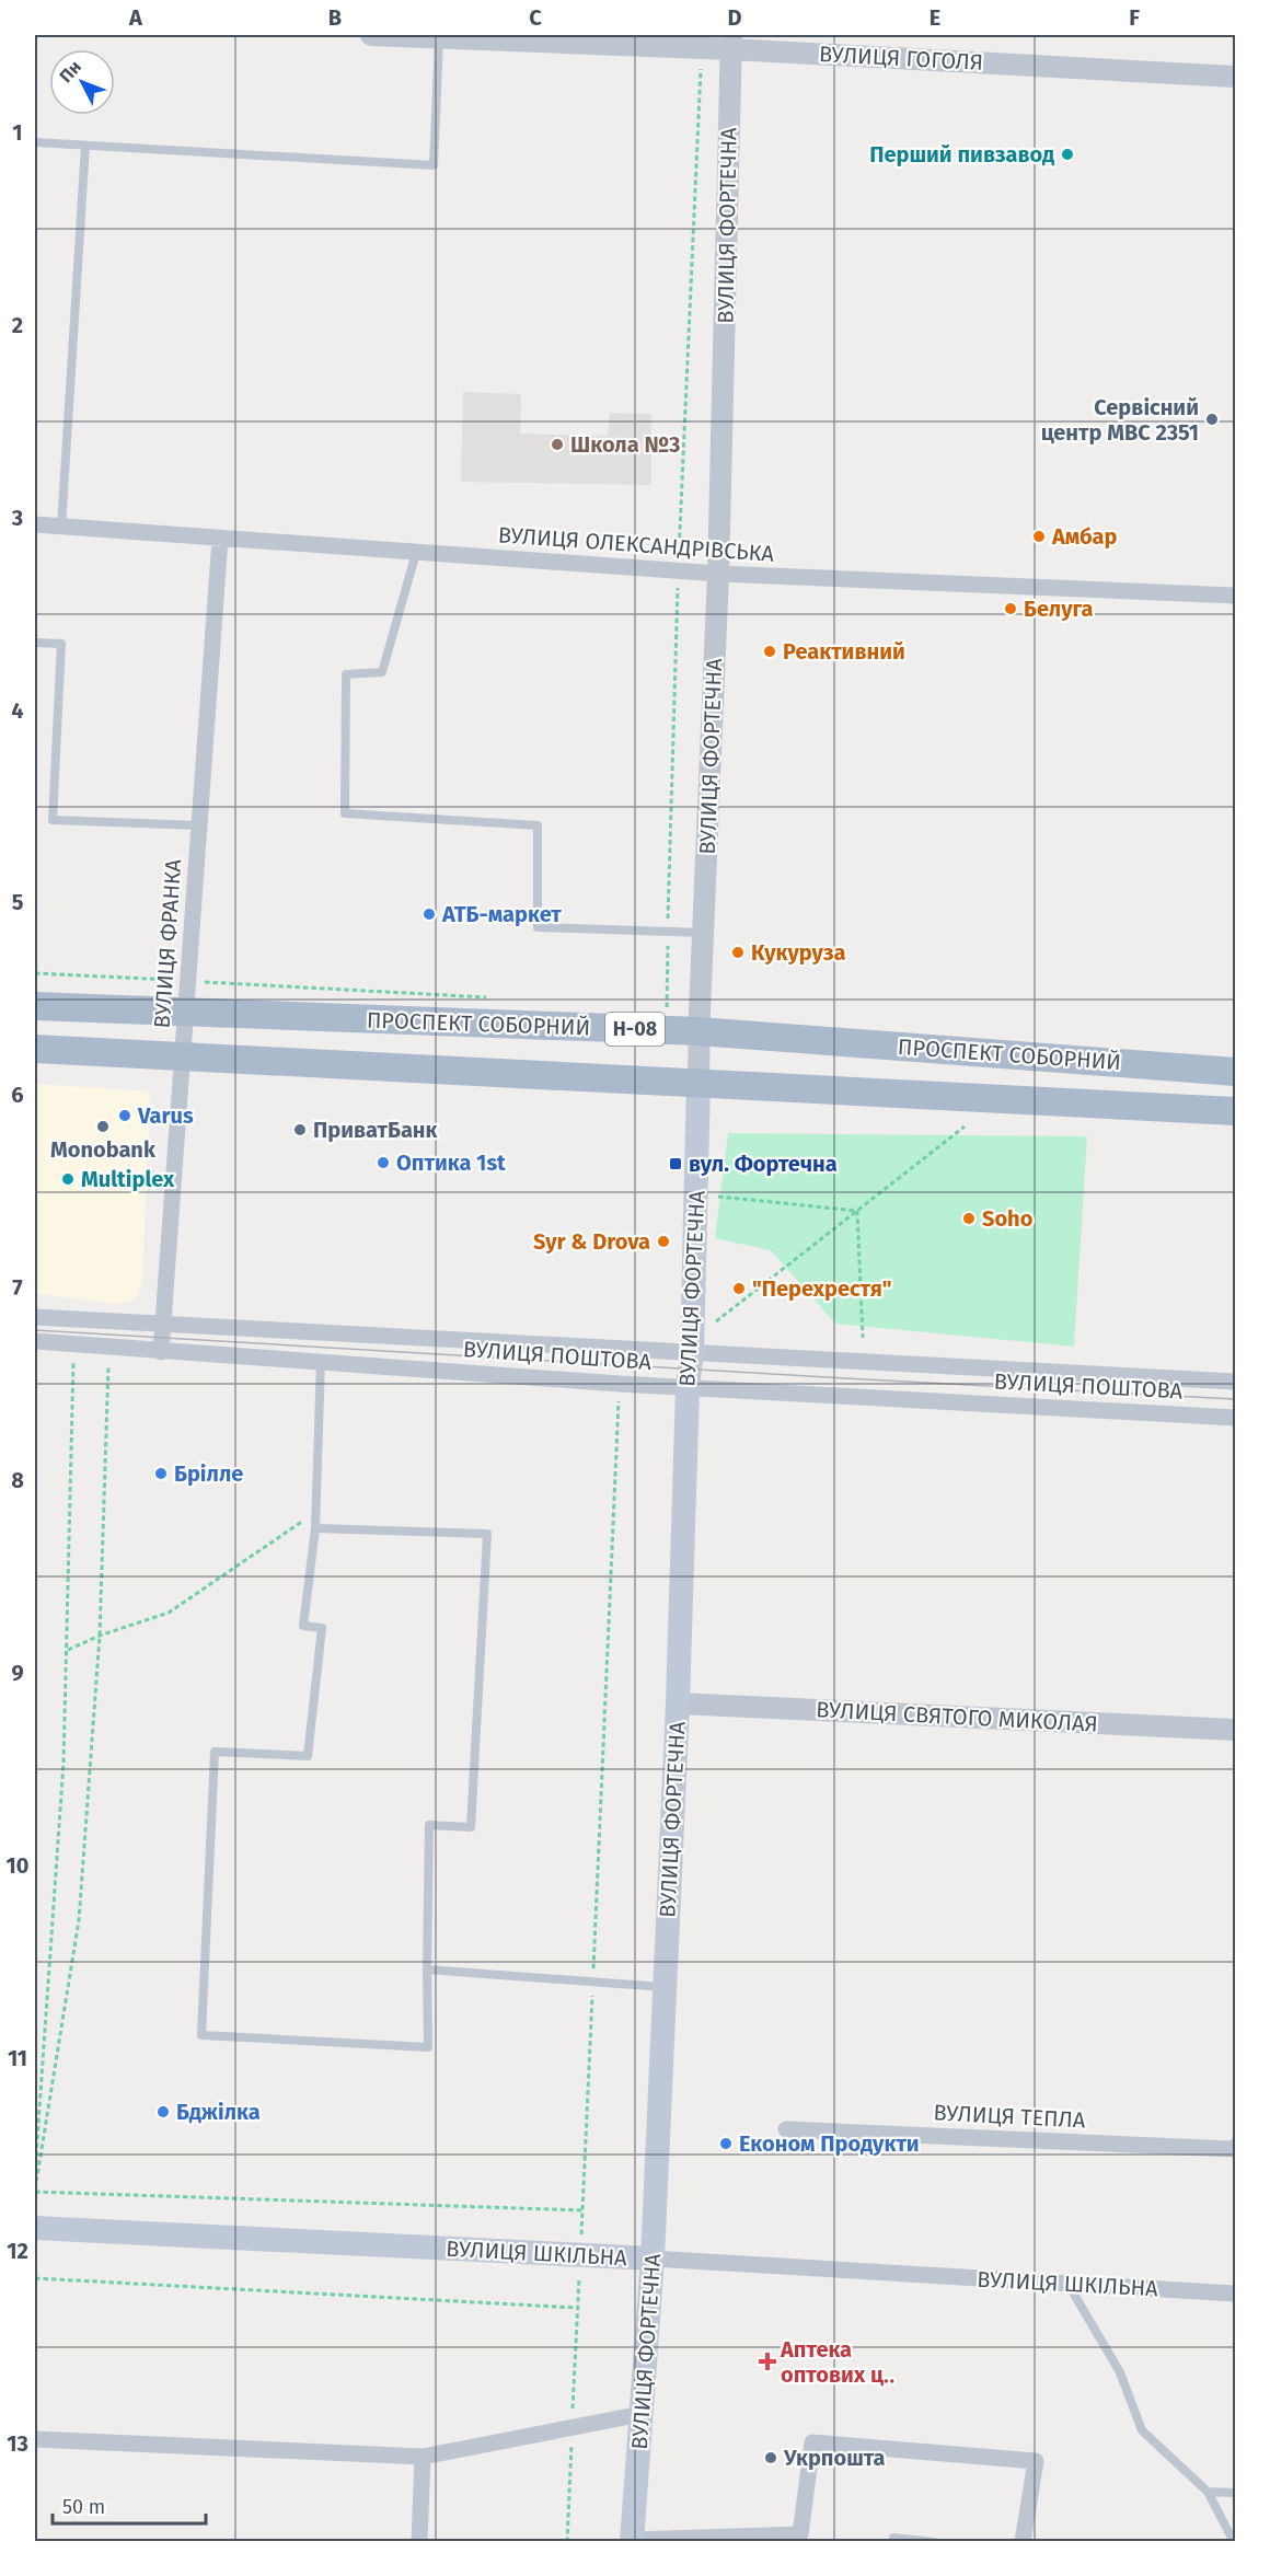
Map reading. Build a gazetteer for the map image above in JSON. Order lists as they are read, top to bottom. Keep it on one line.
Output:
{"streets":{"main road":["ВУЛИЦЯ ФОРТЕЧНА","ПРОСПЕКТ СОБОРНИЙ","Н-08","ВУЛИЦЯ ШКІЛЬНА"],"street":["ВУЛИЦЯ ГОГОЛЯ","ВУЛИЦЯ ОЛЕКСАНДРІВСЬКА","ВУЛИЦЯ ФРАНКА","ВУЛИЦЯ ПОШТОВА","ВУЛИЦЯ СВЯТОГО МИКОЛАЯ","ВУЛИЦЯ ТЕПЛА"]},"crossings":[["ВУЛИЦЯ ГОГОЛЯ","ВУЛИЦЯ ФОРТЕЧНА"],["ВУЛИЦЯ ФОРТЕЧНА","ВУЛИЦЯ ОЛЕКСАНДРІВСЬКА"],["ВУЛИЦЯ ФОРТЕЧНА","ПРОСПЕКТ СОБОРНИЙ"],["ВУЛИЦЯ ФОРТЕЧНА","ВУЛИЦЯ ПОШТОВА"],["ВУЛИЦЯ ФОРТЕЧНА","ВУЛИЦЯ СВЯТОГО МИКОЛАЯ"],["ВУЛИЦЯ ФОРТЕЧНА","ВУЛИЦЯ ШКІЛЬНА"],["ВУЛИЦЯ ОЛЕКСАНДРІВСЬКА","ВУЛИЦЯ ФРАНКА"],["ВУЛИЦЯ ФРАНКА","ПРОСПЕКТ СОБОРНИЙ"],["ВУЛИЦЯ ФРАНКА","ВУЛИЦЯ ПОШТОВА"]],"places":{"other":["Перший пивзавод","Сервісний центр МВС 2351","Школа №3","Амбар","Белуга","Реактивний","АТБ-маркет","Кукуруза","Varus","Monobank","ПриватБанк","Оптика 1st","Multiplex","Soho","Syr & Drova","\"Перехрестя\"","Брілле","Бджілка","Економ Продукти","Укрпошта"],"transit":["вул. Фортечна"],"health":["Аптека оптових ц‥"]},"scale_bar":"50 m","north":"top left","grid":{"columns":["A","B","C","D","E","F"],"rows":["1","2","3","4","5","6","7","8","9","10","11","12","13"]}}
